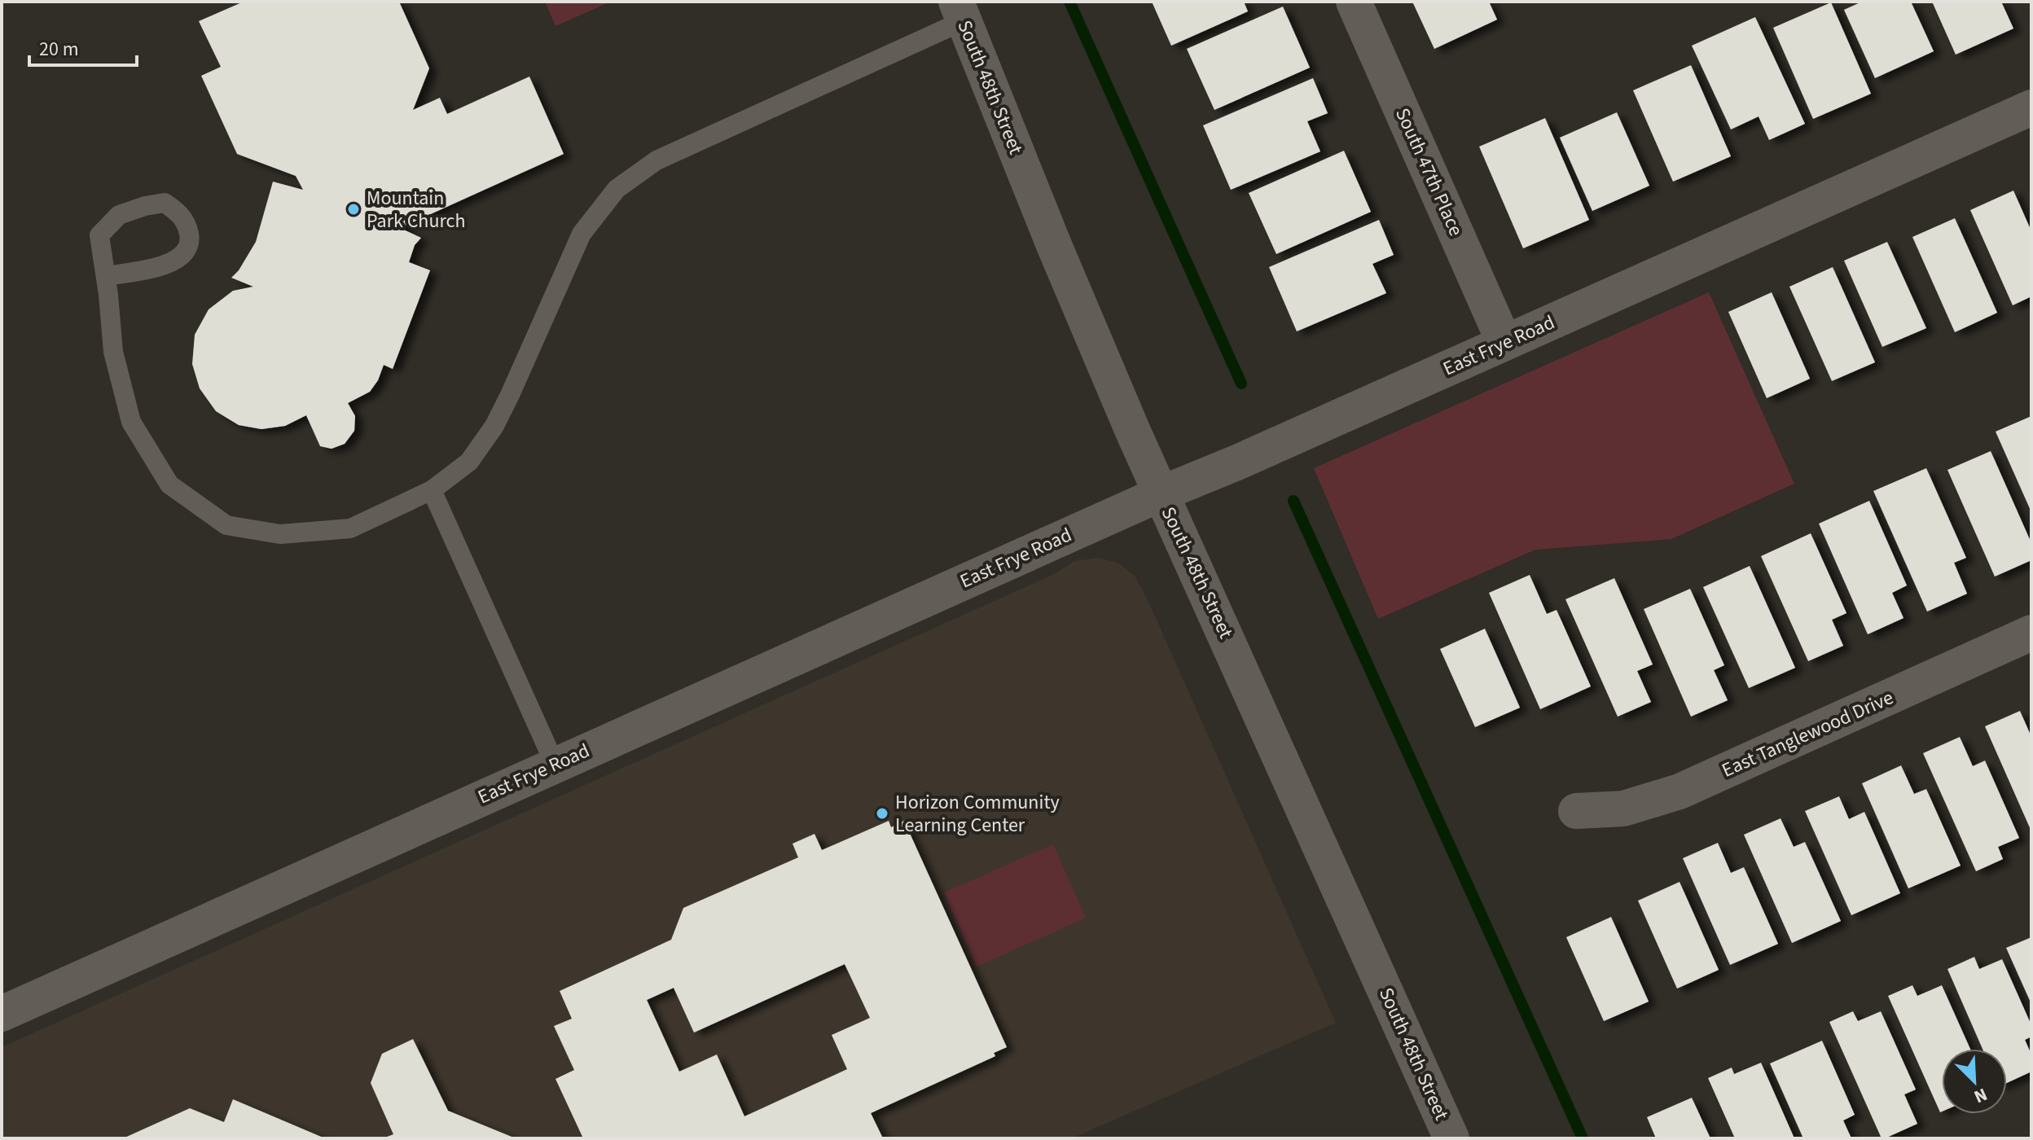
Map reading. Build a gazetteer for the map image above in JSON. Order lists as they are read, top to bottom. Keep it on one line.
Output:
{"streets":{"street":["South 48th Street","South 47th Place","East Frye Road","East Tanglewood Drive"]},"crossings":[["South 48th Street","East Frye Road"],["South 47th Place","East Frye Road"]],"places":["Mountain Park Church","Horizon Community Learning Center"],"scale_bar":"20 m","north":"bottom right"}
